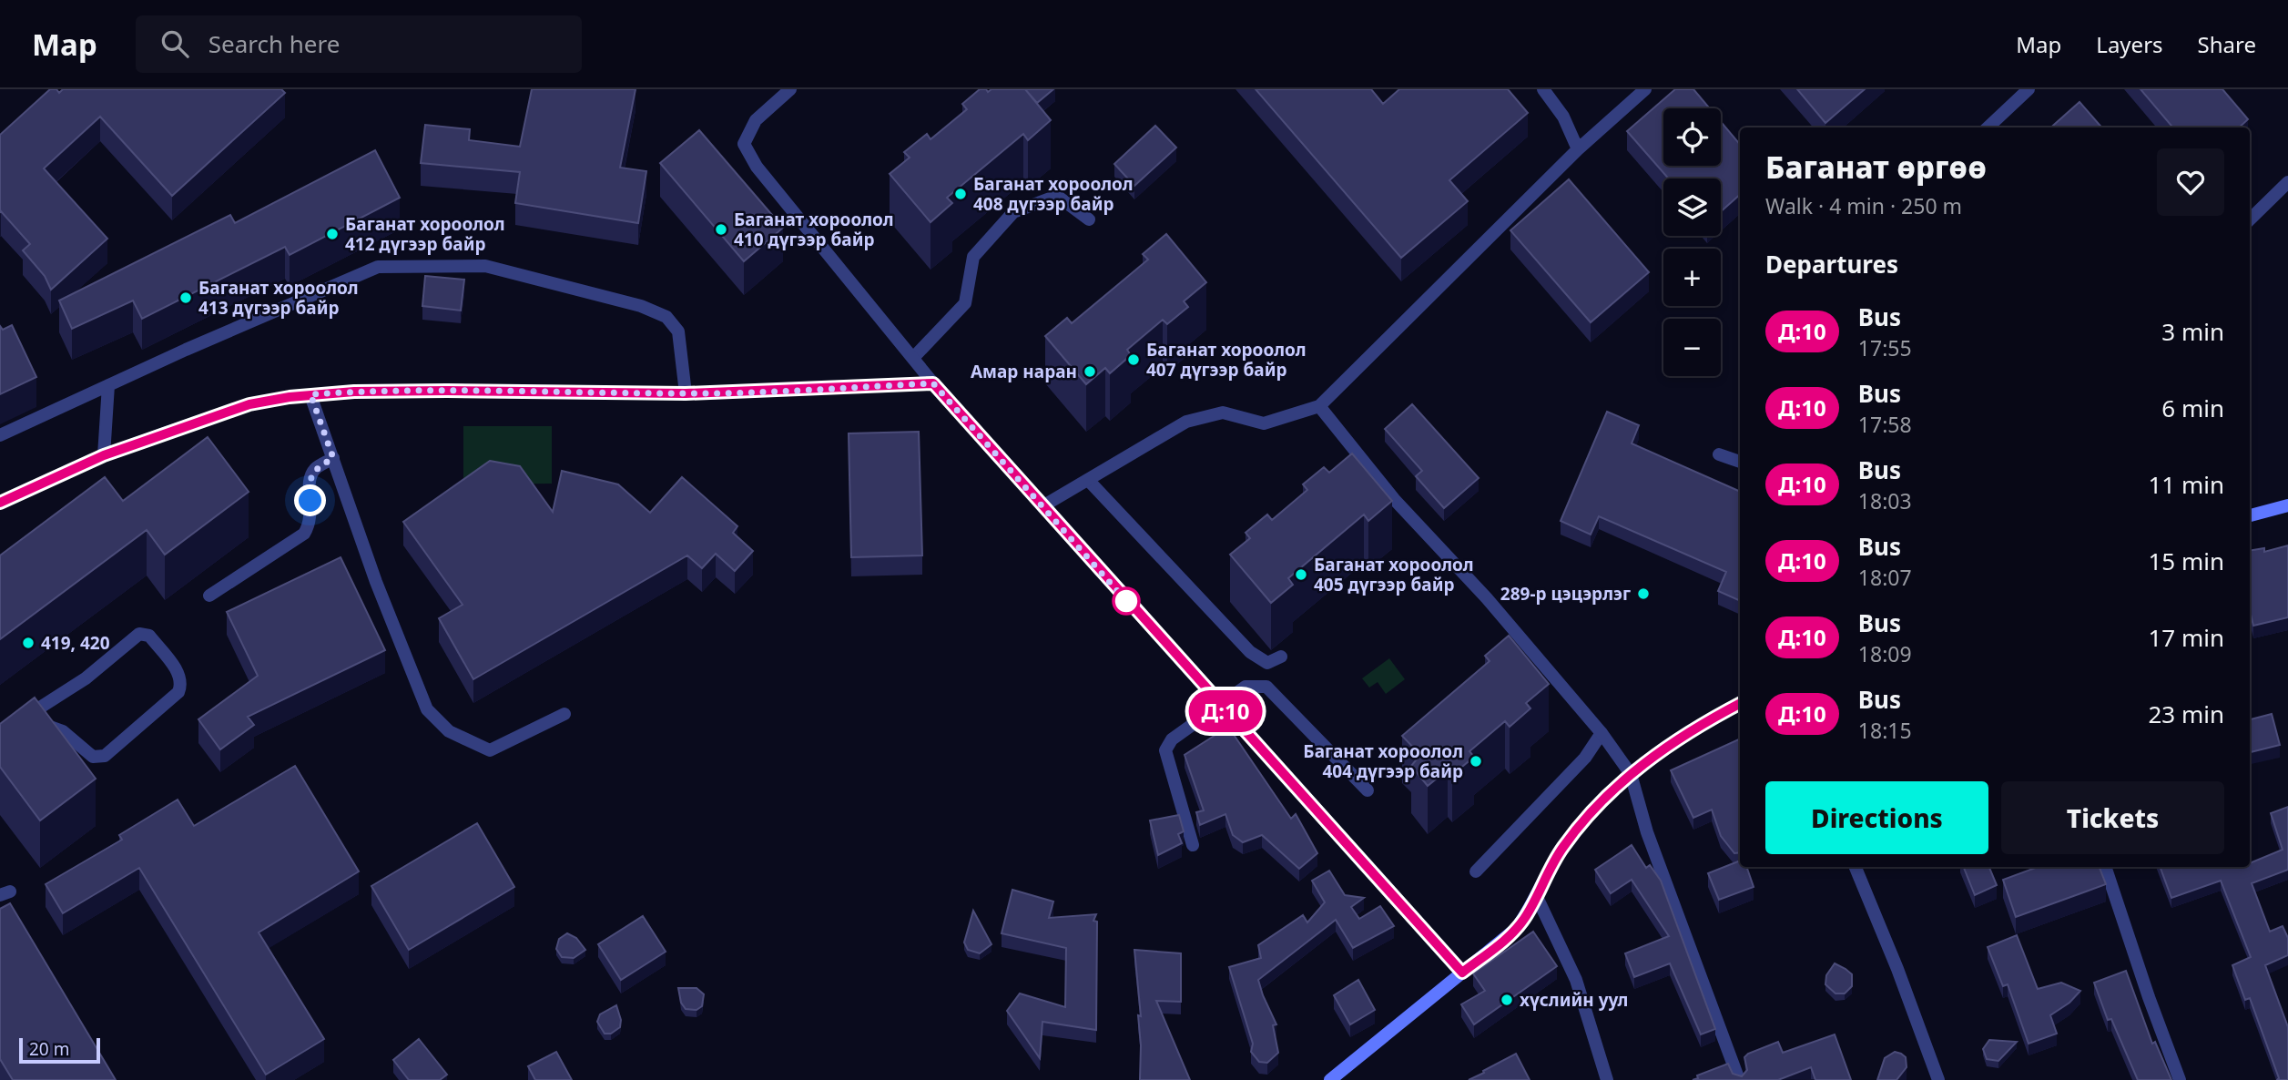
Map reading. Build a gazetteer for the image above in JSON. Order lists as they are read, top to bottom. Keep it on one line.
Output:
{"places":["Баганат хороолол 408 дүгээр байр","Баганат хороолол 410 дүгээр байр","Баганат хороолол 412 дүгээр байр","Баганат хороолол 413 дүгээр байр","Баганат хороолол 407 дүгээр байр","Амар наран","Баганат хороолол 405 дүгээр байр","289-р цэцэрлэг","419, 420","Баганат хороолол 404 дүгээр байр","хүслийн уул"],"lines":["bus line Д:10"],"scale_bar":"20 m","page":{"header":"Map","search":"Search here","nav":["Map","Layers","Share"],"on_map":"Д:10","map_buttons":["+","−"],"heading":[["Баганат өргөө","Walk · 4 min · 250 m"],"Departures"],"list":[{"mark":"Д:10","name":"Bus","note":"17:55","value":"3 min"},{"mark":"Д:10","name":"Bus","note":"17:58","value":"6 min"},{"mark":"Д:10","name":"Bus","note":"18:03","value":"11 min"},{"mark":"Д:10","name":"Bus","note":"18:07","value":"15 min"},{"mark":"Д:10","name":"Bus","note":"18:09","value":"17 min"},{"mark":"Д:10","name":"Bus","note":"18:15","value":"23 min"}],"buttons":["Directions","Tickets"],"scale":"20 m"}}
